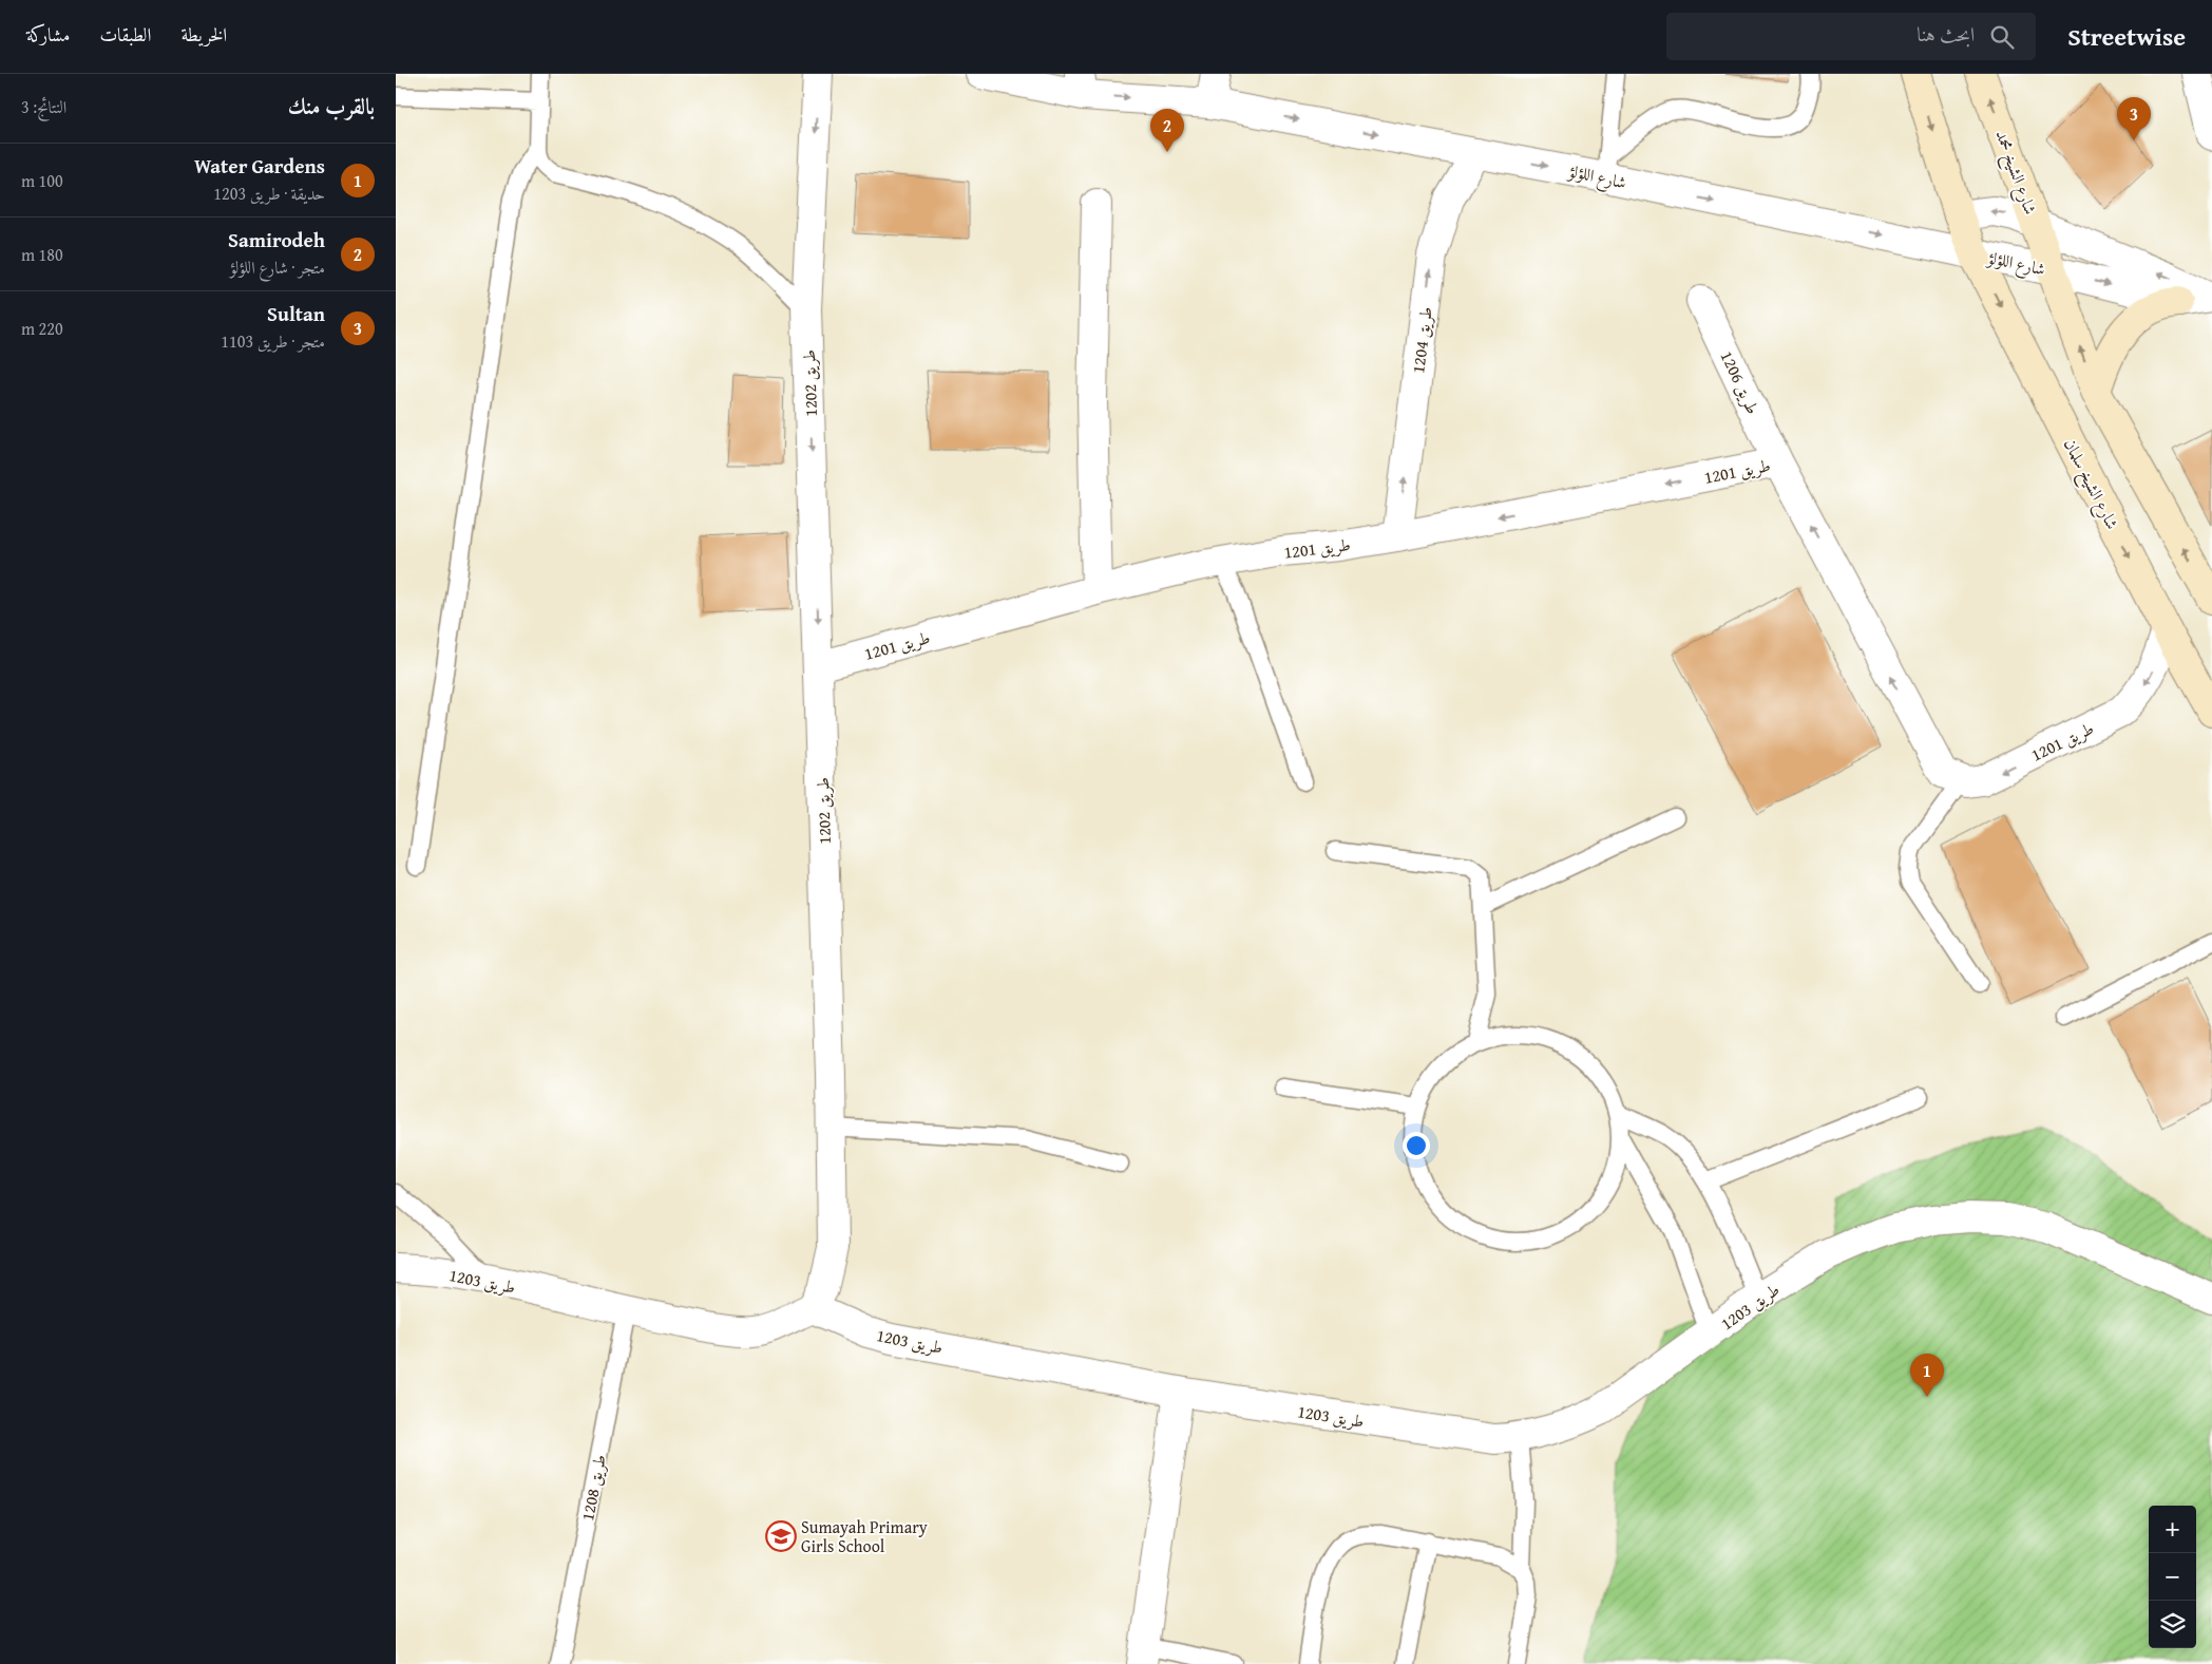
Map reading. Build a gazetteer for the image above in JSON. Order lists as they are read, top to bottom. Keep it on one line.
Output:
{"streets":{"main road":["شارع الشيخ محمد","شارع الشيخ سلمان"],"street":["شارع اللؤلؤ","طريق 1204","طريق 1206","طريق 1202","طريق 1201","طريق 1203"],"lane":["طريق 1208"]},"crossings":[["شارع الشيخ محمد","شارع اللؤلؤ"],["شارع اللؤلؤ","طريق 1204"],["شارع اللؤلؤ","شارع الشيخ سلمان"],["طريق 1204","طريق 1201"],["طريق 1206","طريق 1201"],["طريق 1202","طريق 1201"],["طريق 1202","طريق 1203"],["طريق 1201","شارع الشيخ سلمان"],["طريق 1203","طريق 1208"]],"one_way":["طريق 1204","طريق 1202"],"places":{"school or university":["Sumayah Primary Girls School"]},"page":{"header":"Streetwise","search":"ابحث هنا","nav":["الخريطة","الطبقات","مشاركة"],"heading":["بالقرب منك","النتائج: 3"],"pins":["3","2","1"],"list":[{"mark":"1","name":"Water Gardens","note":"حديقة · طريق 1203","value":"100 m"},{"mark":"2","name":"Samirodeh","note":"متجر · شارع اللؤلؤ","value":"180 m"},{"mark":"3","name":"Sultan","note":"متجر · طريق 1103","value":"220 m"}],"map_buttons":["+","−"]}}
